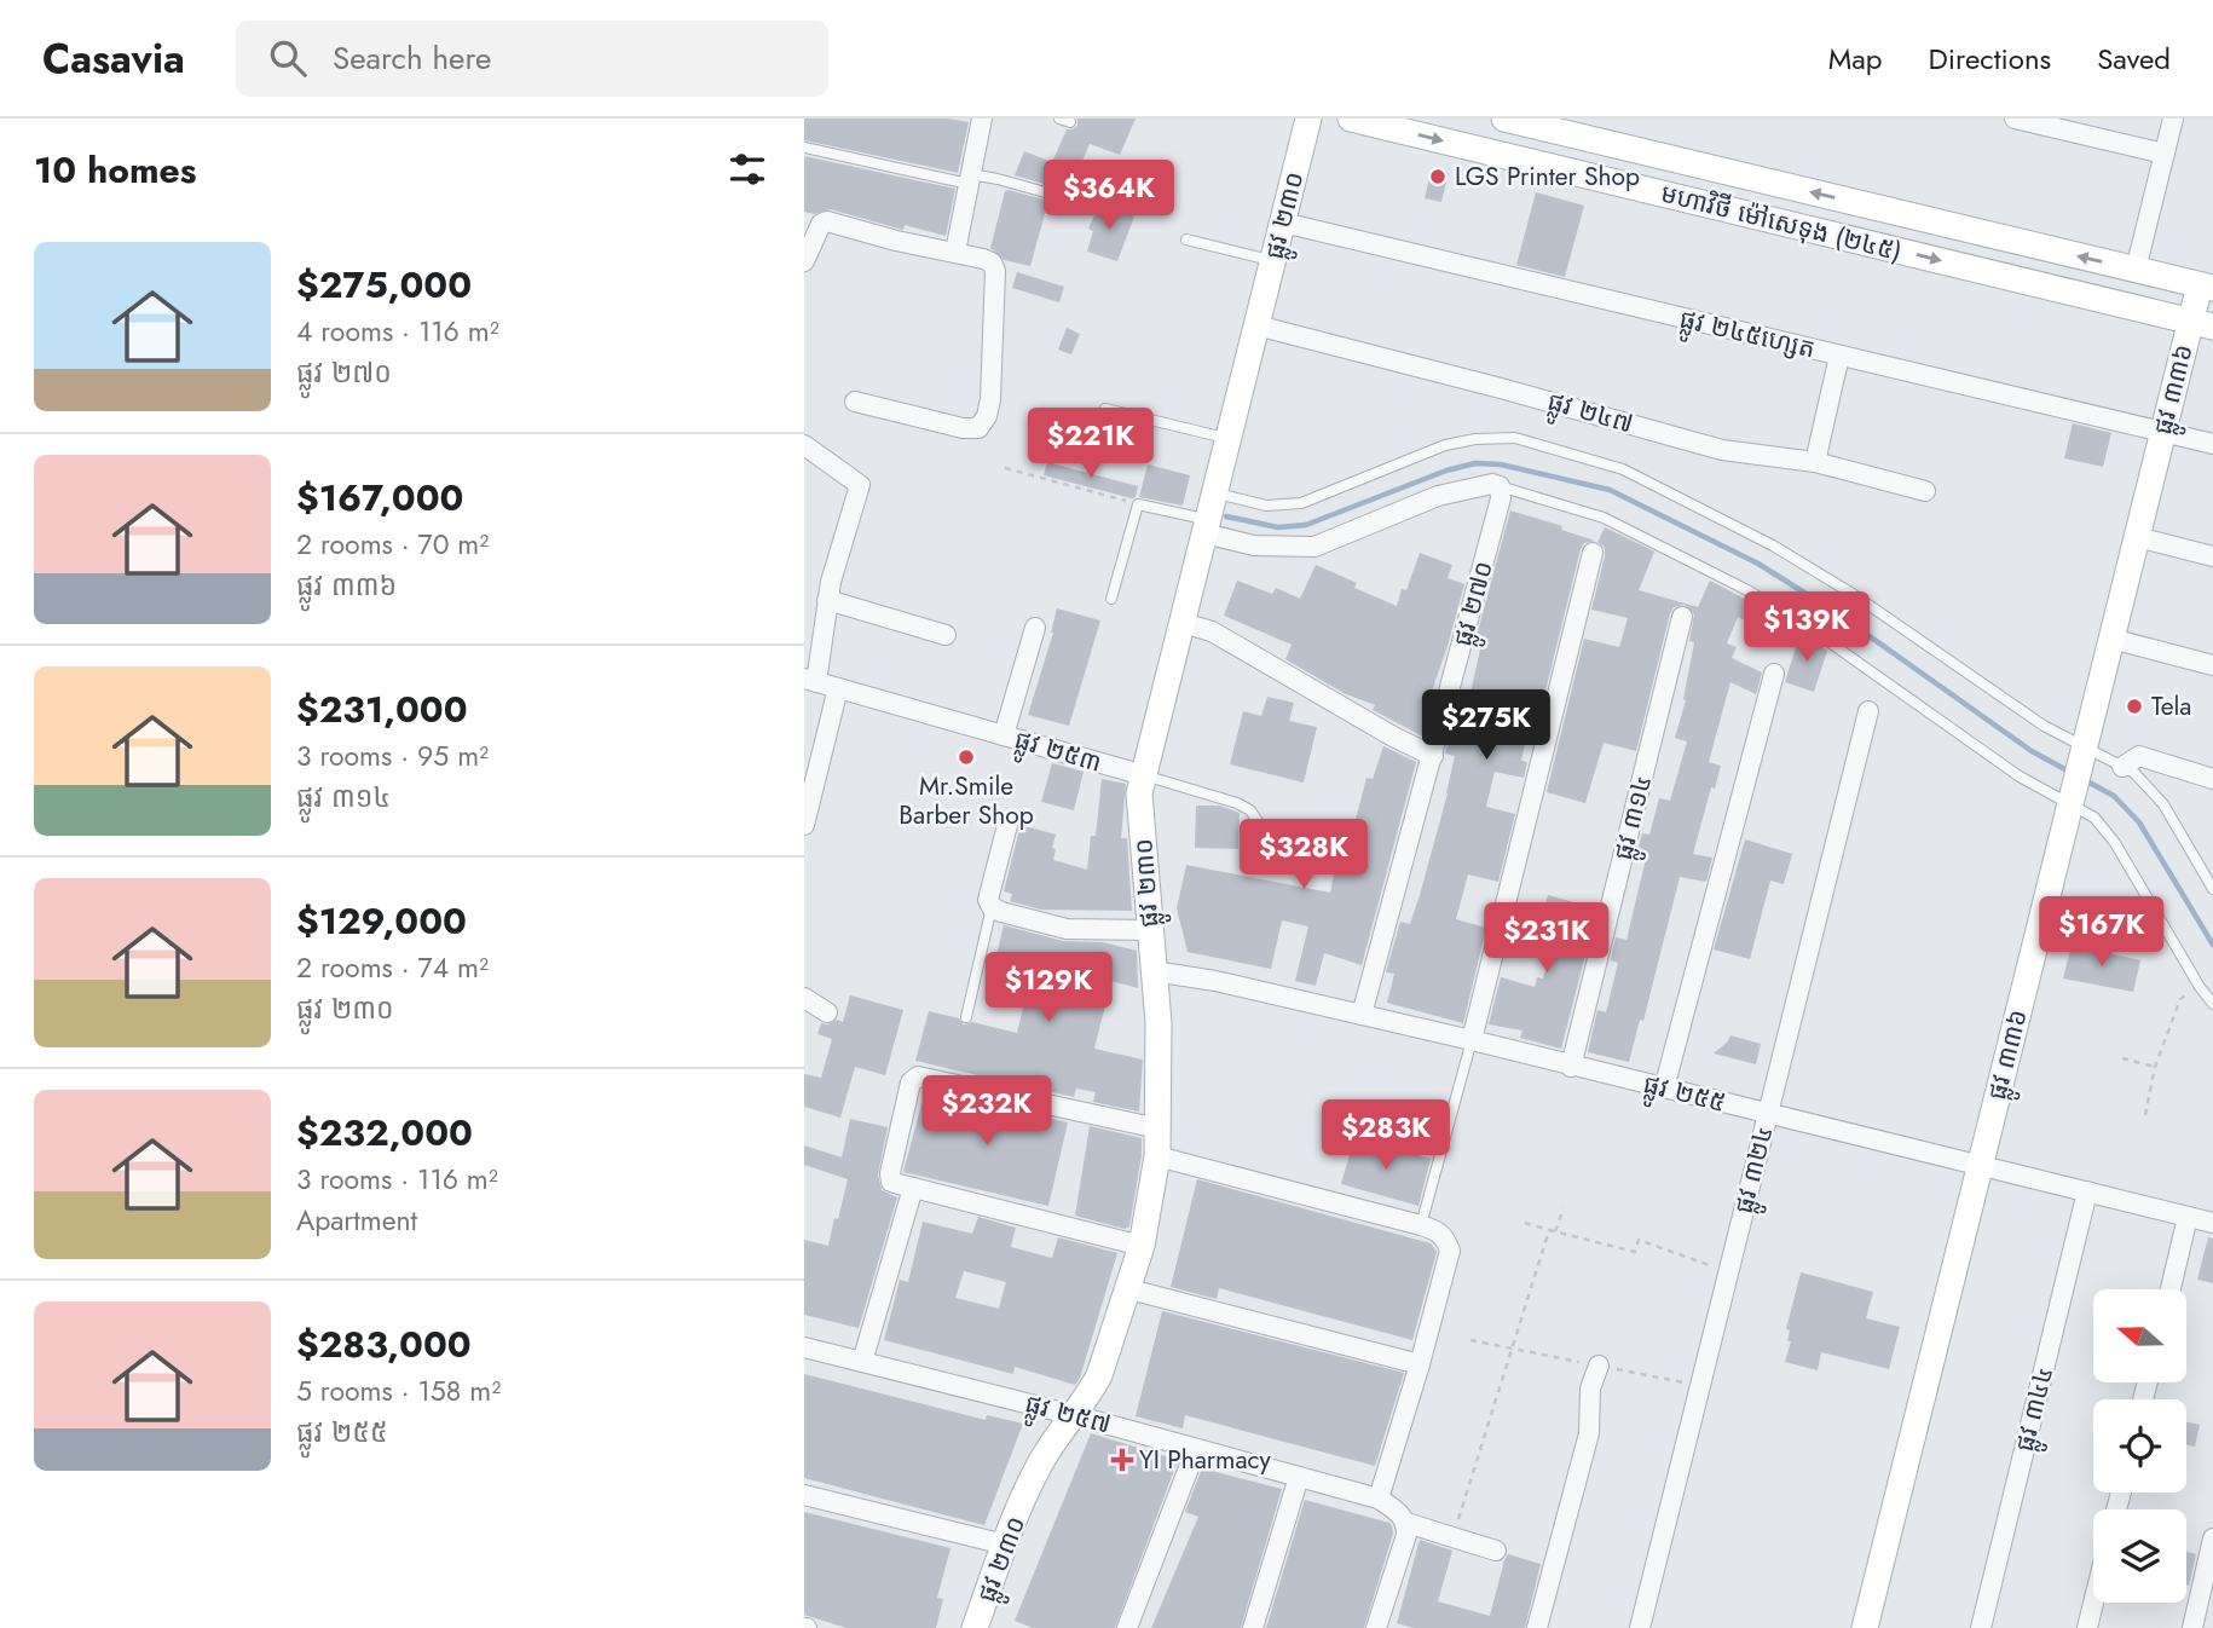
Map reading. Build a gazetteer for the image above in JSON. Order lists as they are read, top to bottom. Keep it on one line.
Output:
{"streets":{"street":["ផ្លូវ ២៣០","មហាវិថី ម៉ៅសេទុង (២៤៥)","ផ្លូវ ២៤៥ហ្សេត","ផ្លូវ ៣៣៦","ផ្លូវ ២៤៧","ផ្លូវ ២៧០","ផ្លូវ ២៥៣","ផ្លូវ ៣១៤","ផ្លូវ ២៥៥","ផ្លូវ ៣២៤","ផ្លូវ ៣៤៤","ផ្លូវ ២៥៧"]},"crossings":[["ផ្លូវ ២៣០","ផ្លូវ ២៤៥ហ្សេត"],["ផ្លូវ ២៣០","ផ្លូវ ២៤៧"],["ផ្លូវ ២៣០","ផ្លូវ ២៥៣"],["ផ្លូវ ២៣០","ផ្លូវ ២៥៥"],["ផ្លូវ ២៣០","ផ្លូវ ២៥៧"],["មហាវិថី ម៉ៅសេទុង (២៤៥)","ផ្លូវ ៣៣៦"],["ផ្លូវ ២៤៥ហ្សេត","ផ្លូវ ៣៣៦"],["ផ្លូវ ៣៣៦","ផ្លូវ ២៥៥"],["ផ្លូវ ២៧០","ផ្លូវ ២៥៥"],["ផ្លូវ ៣១៤","ផ្លូវ ២៥៥"],["ផ្លូវ ២៥៥","ផ្លូវ ៣២៤"],["ផ្លូវ ២៥៥","ផ្លូវ ៣៤៤"]],"places":{"other":["LGS Printer Shop","Tela","Mr.Smile Barber Shop"],"health":["YI Pharmacy"]},"north":"left","page":{"header":"Casavia","search":"Search here","nav":["Map","Directions","Saved"],"heading":"10 homes","price":["$364K","$221K","$139K","$275K","$328K","$167K","$231K","$129K","$232K","$283K"],"list":[{"name":"$275,000","note":"4 rooms · 116 m² · ផ្លូវ ២៧០"},{"name":"$167,000","note":"2 rooms · 70 m² · ផ្លូវ ៣៣៦"},{"name":"$231,000","note":"3 rooms · 95 m² · ផ្លូវ ៣១៤"},{"name":"$129,000","note":"2 rooms · 74 m² · ផ្លូវ ២៣០"},{"name":"$232,000","note":"3 rooms · 116 m² · Apartment"},{"name":"$283,000","note":"5 rooms · 158 m² · ផ្លូវ ២៥៥"}]}}
